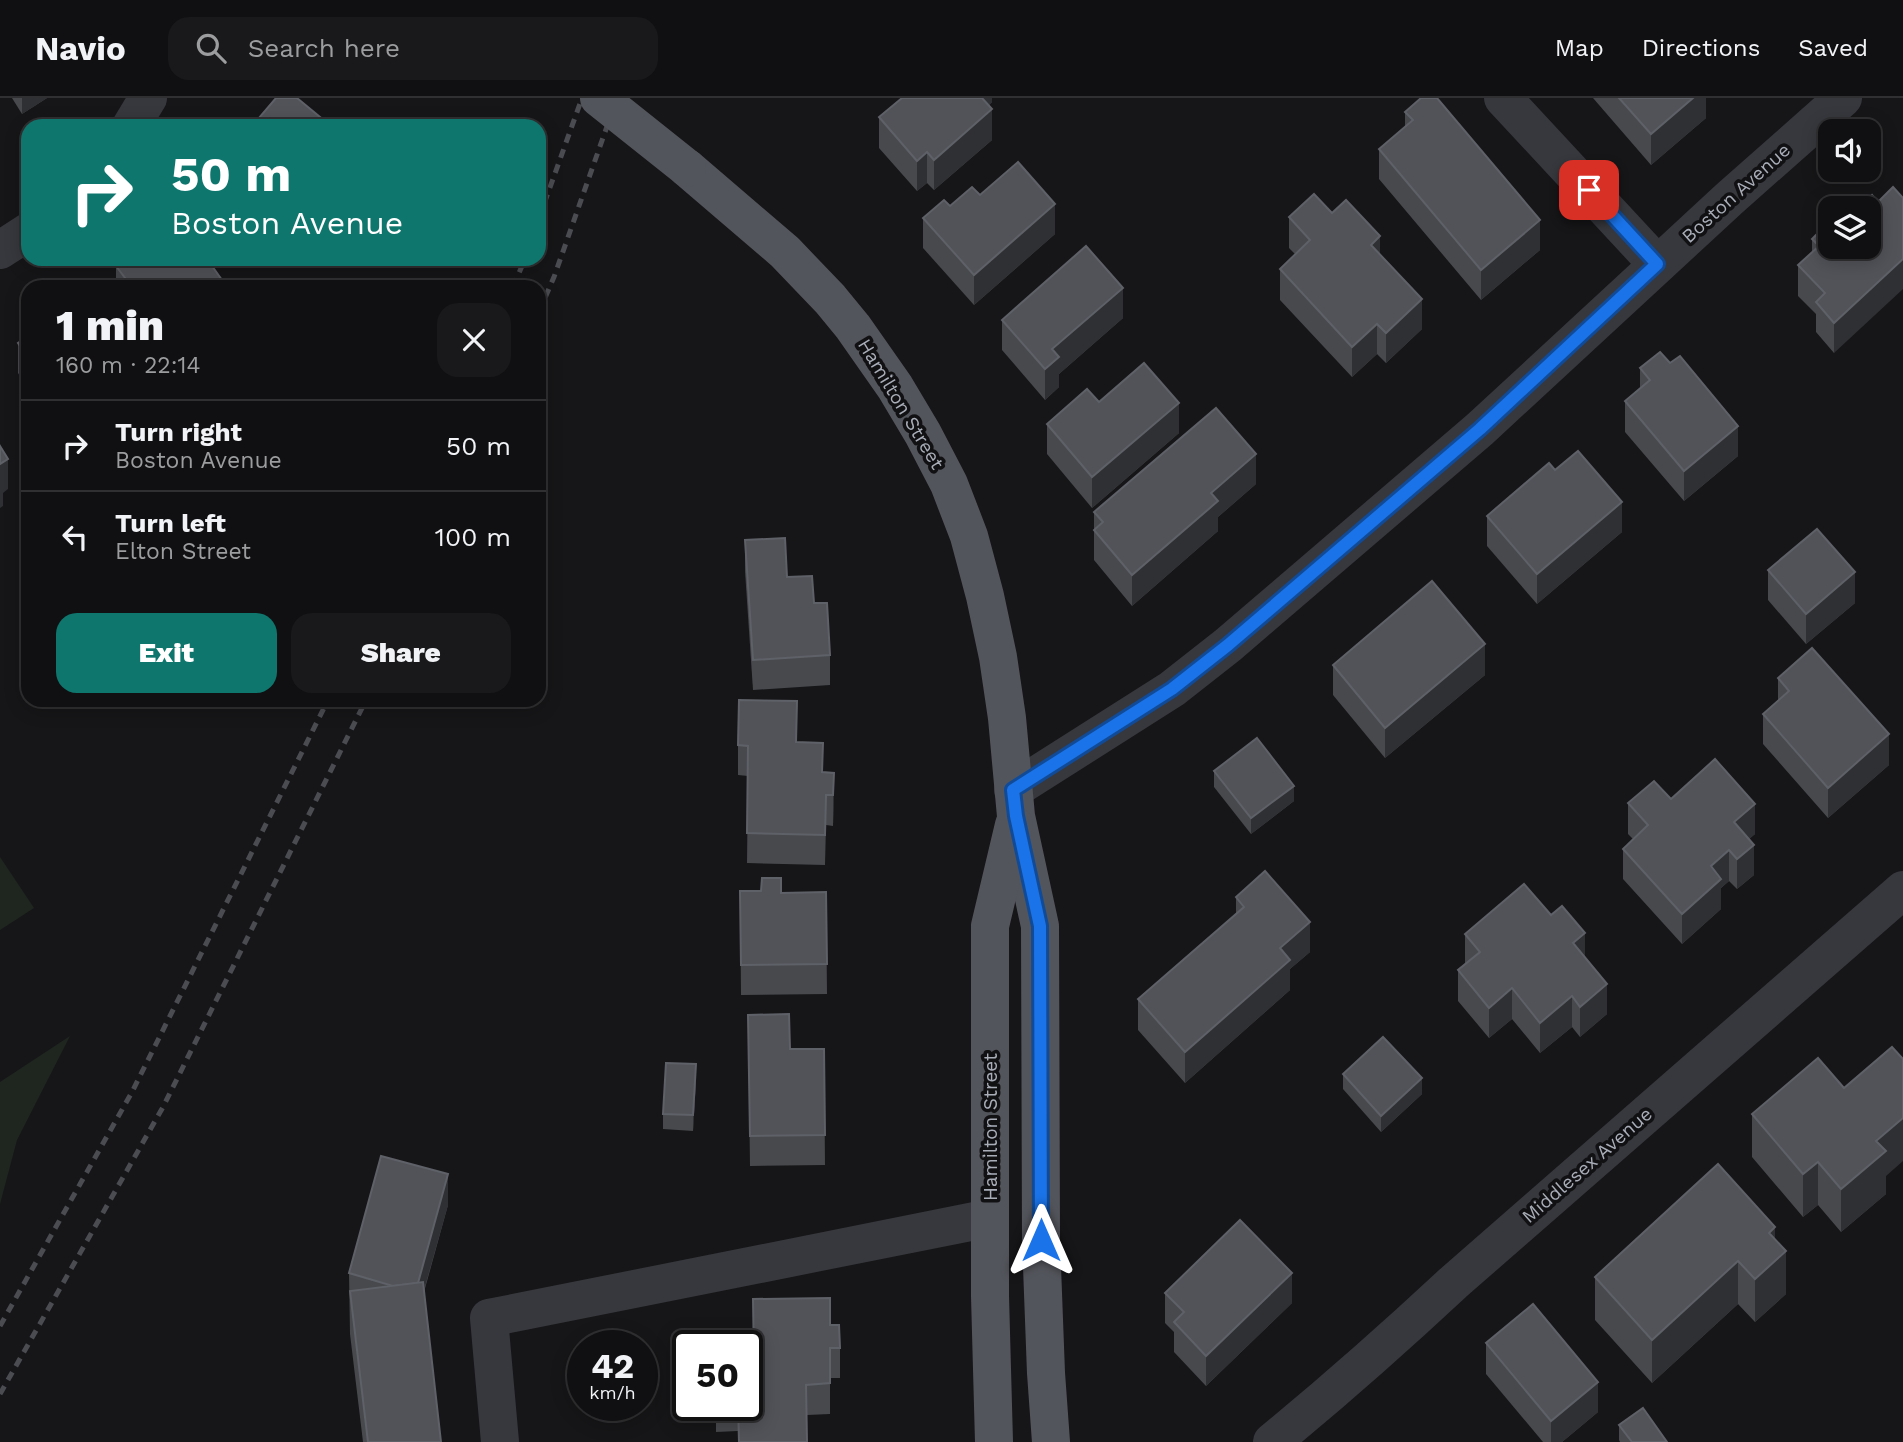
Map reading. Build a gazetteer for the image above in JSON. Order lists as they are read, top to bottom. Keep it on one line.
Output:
{"streets":{"main road":["Hamilton Street"],"street":["Boston Avenue","Middlesex Avenue"]},"crossings":[["Boston Avenue","Hamilton Street"]],"page":{"header":"Navio","search":"Search here","nav":["Map","Directions","Saved"],"turn":["50 m","Boston Avenue"],"heading":["1 min","160 m · 22:14"],"list":[{"name":"Turn right","note":"Boston Avenue","value":"50 m"},{"name":"Turn left","note":"Elton Street","value":"100 m"}],"buttons":["Exit","Share"],"speed":"42 km/h","limit":"50"}}
